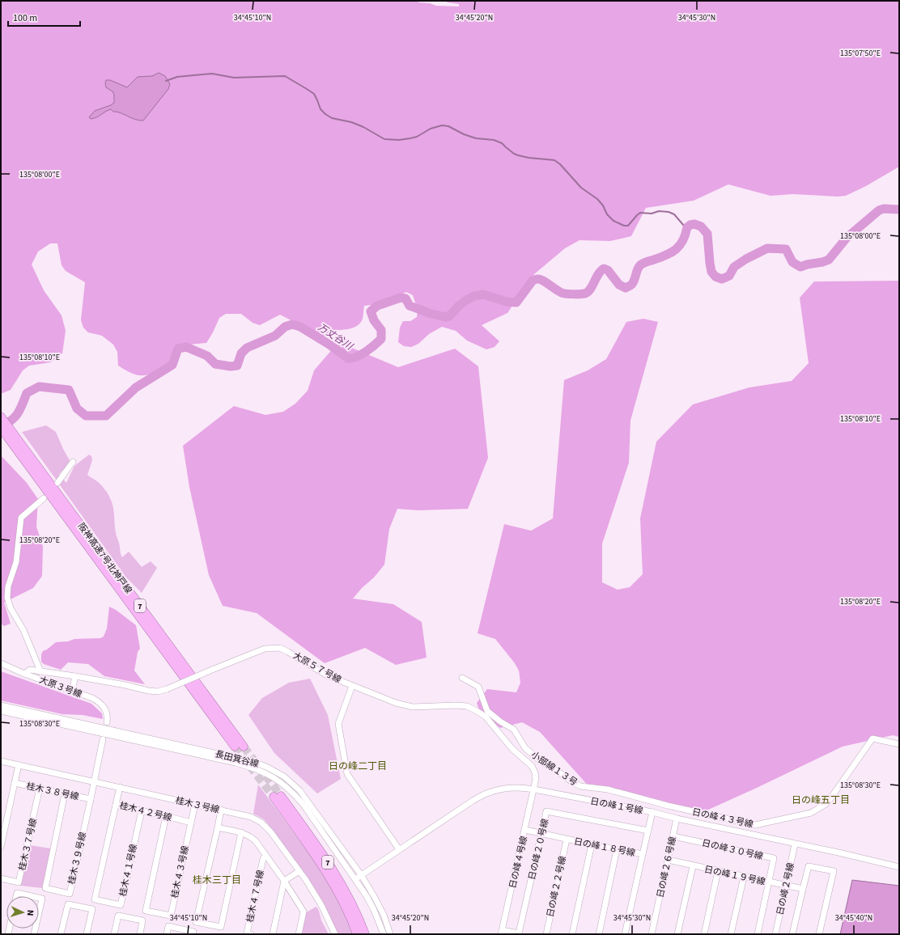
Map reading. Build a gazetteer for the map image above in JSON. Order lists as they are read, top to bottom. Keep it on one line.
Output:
{"streets":{"highway":["阪神高速7号北神戸線","7"],"street":["大原５７号線","大原３号線","長田箕谷線","小部線１３号","桂木３８号線","桂木３号線","日の峰１号線","桂木４２号線","日の峰４３号線","桂木３７号線","日の峰１８号線","日の峰２０号線","日の峰３０号線","桂木３９号線","日の峰４号線","日の峰２６号線","桂木４１号線","桂木４３号線","日の峰１９号線","日の峰２２号線","日の峰２号線","桂木４７号線"]},"crossings":[["大原５７号線","大原３号線"],["大原５７号線","日の峰１号線"],["大原５７号線","日の峰４号線"],["長田箕谷線","日の峰１号線"],["小部線１３号","日の峰４３号線"],["桂木３８号線","桂木３号線"],["桂木３８号線","桂木３７号線"],["桂木３８号線","桂木３９号線"],["桂木３号線","桂木４２号線"],["桂木３号線","桂木４３号線"],["日の峰１号線","日の峰１８号線"],["日の峰１号線","日の峰４号線"],["日の峰１号線","日の峰２６号線"],["日の峰１号線","日の峰２号線"],["桂木４２号線","桂木４１号線"],["桂木４２号線","桂木４３号線"],["日の峰１８号線","日の峰２０号線"],["日の峰１８号線","日の峰４号線"],["日の峰１８号線","日の峰２２号線"],["日の峰２０号線","日の峰４号線"],["日の峰３０号線","日の峰２６号線"],["日の峰３０号線","日の峰１９号線"],["日の峰２６号線","日の峰１９号線"],["日の峰１９号線","日の峰２号線"]],"districts":["日の峰二丁目","日の峰五丁目","桂木三丁目"],"water":["万丈谷川"],"scale_bar":"100 m","north":"right","coordinates":["34°45'10\"N","34°45'20\"N","34°45'30\"N","135°07'50\"E","135°08'00\"E","135°08'10\"E","135°08'20\"E","135°08'30\"E","34°45'40\"N"]}
